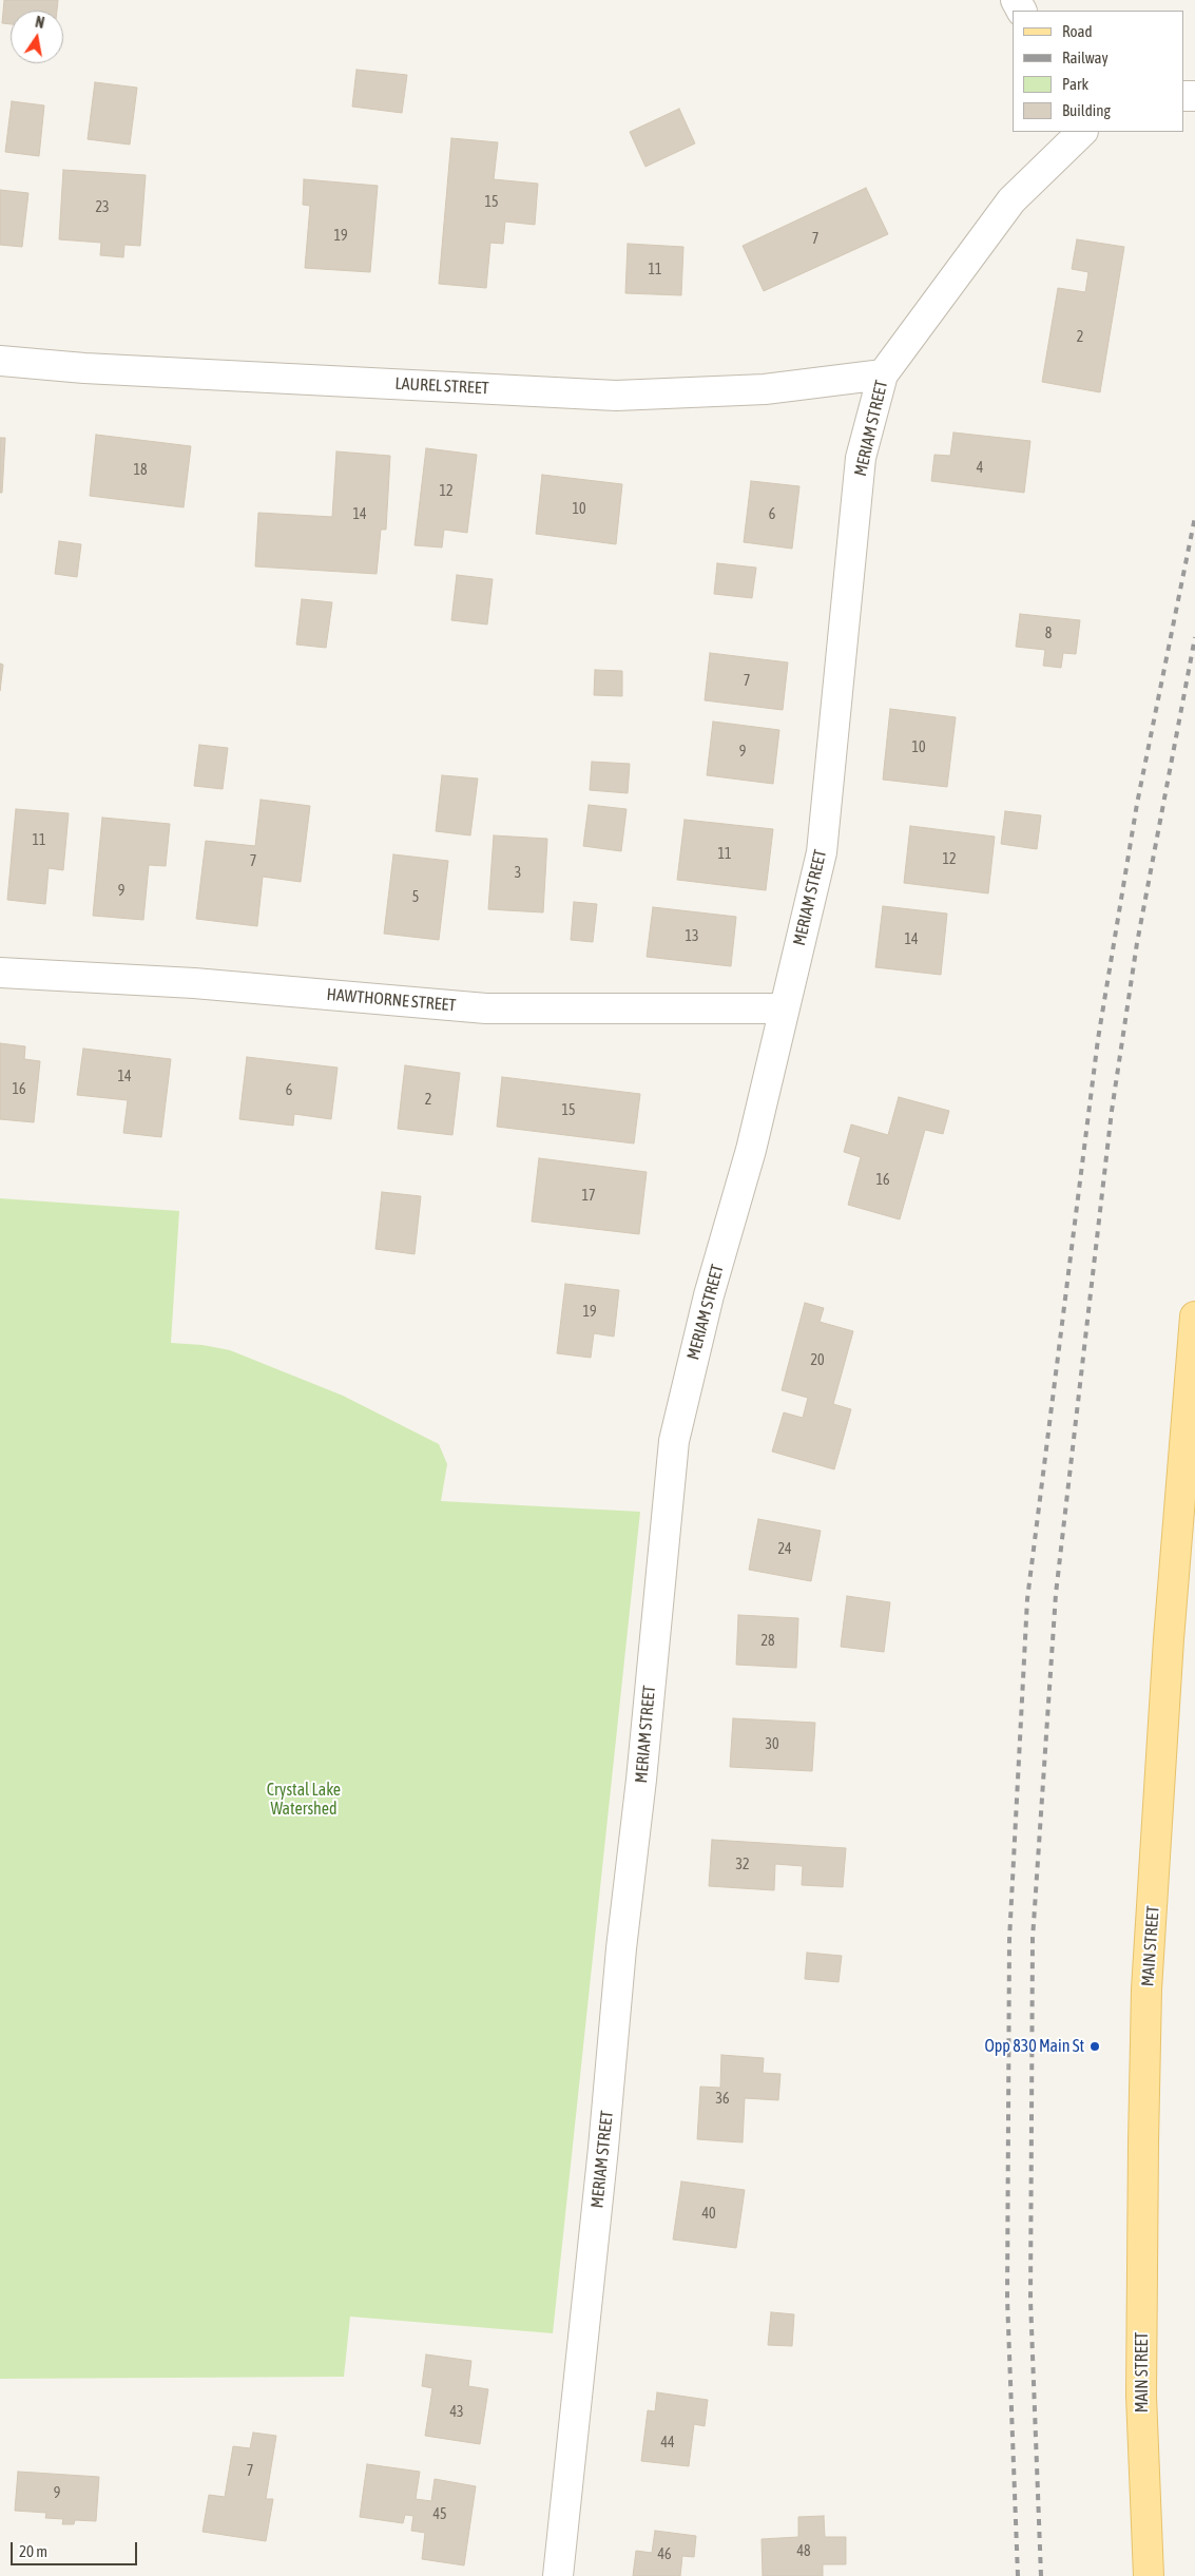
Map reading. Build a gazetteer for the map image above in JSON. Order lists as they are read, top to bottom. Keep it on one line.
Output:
{"streets":{"main road":["MAIN STREET"],"street":["LAUREL STREET","MERIAM STREET","HAWTHORNE STREET"]},"crossings":[["LAUREL STREET","MERIAM STREET"],["MERIAM STREET","HAWTHORNE STREET"]],"parks":["Crystal Lake Watershed"],"places":["Opp 830 Main St"],"house_numbers":["15","23","19","7","11","2","4","18","12","10","14","6","8","7","10","9","11","11","12","7","3","9","5","13","14","14","16","6","2","15","16","17","19","20","24","28","30","32","36","40","43","44","7","9","45","48","46"],"legend":["Road","Railway","Park","Building"],"scale_bar":"20 m","north":"top"}
